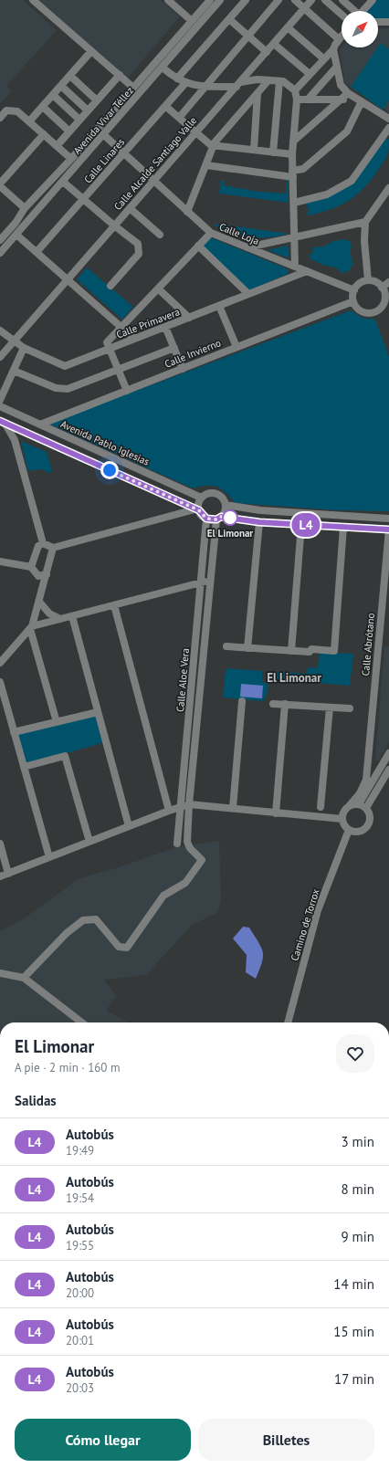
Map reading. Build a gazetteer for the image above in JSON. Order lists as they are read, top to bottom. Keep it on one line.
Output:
{"streets":{"street":["Avenida Vivar Téllez","Calle Linares","Calle Alcalde Santiago Valle","Calle Loja","Calle Primavera","Calle Invierno","Avenida Pablo Iglesias","Calle Abrótano","Calle Aloe Vera","Camino de Torrox"]},"crossings":[["Avenida Vivar Téllez","Calle Loja"],["Calle Linares","Calle Loja"],["Calle Alcalde Santiago Valle","Calle Loja"],["Calle Alcalde Santiago Valle","Calle Primavera"],["Calle Loja","Calle Primavera"],["Calle Loja","Calle Invierno"],["Calle Invierno","Avenida Pablo Iglesias"],["Avenida Pablo Iglesias","Calle Aloe Vera"],["Calle Abrótano","Camino de Torrox"]],"districts":["El Limonar"],"places":["El Limonar"],"lines":["bus line L4"],"north":"top right","page":{"on_map":"L4","heading":[["El Limonar","A pie · 2 min · 160 m"],"Salidas"],"list":[{"mark":"L4","name":"Autobús","note":"19:49","value":"3 min"},{"mark":"L4","name":"Autobús","note":"19:54","value":"8 min"},{"mark":"L4","name":"Autobús","note":"19:55","value":"9 min"},{"mark":"L4","name":"Autobús","note":"20:00","value":"14 min"},{"mark":"L4","name":"Autobús","note":"20:01","value":"15 min"},{"mark":"L4","name":"Autobús","note":"20:03","value":"17 min"}],"buttons":["Cómo llegar","Billetes"]}}
